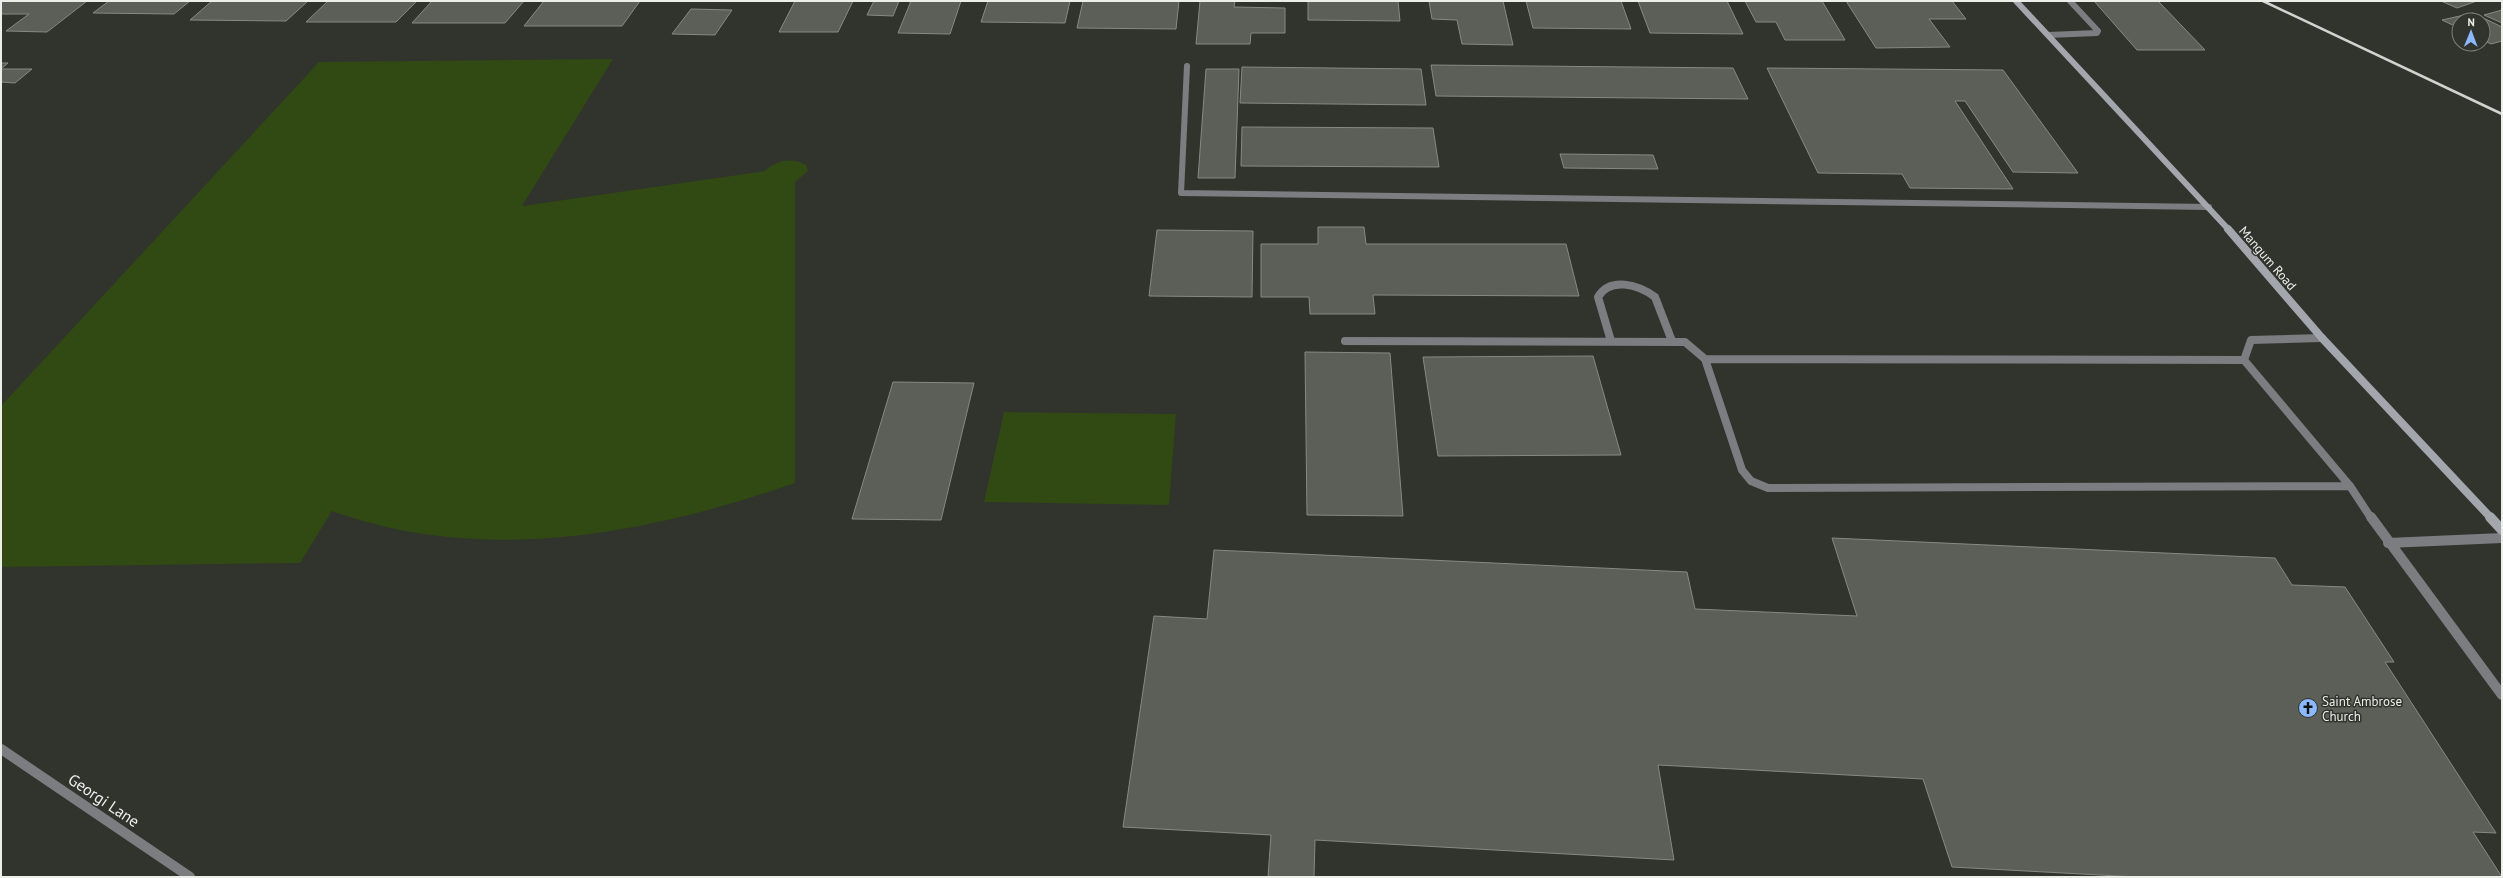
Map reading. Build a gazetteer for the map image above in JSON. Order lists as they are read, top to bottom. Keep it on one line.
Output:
{"streets":{"street":["Mangum Road","Georgi Lane"]},"places":{"church":["Saint Ambrose Church"]},"north":"top"}
